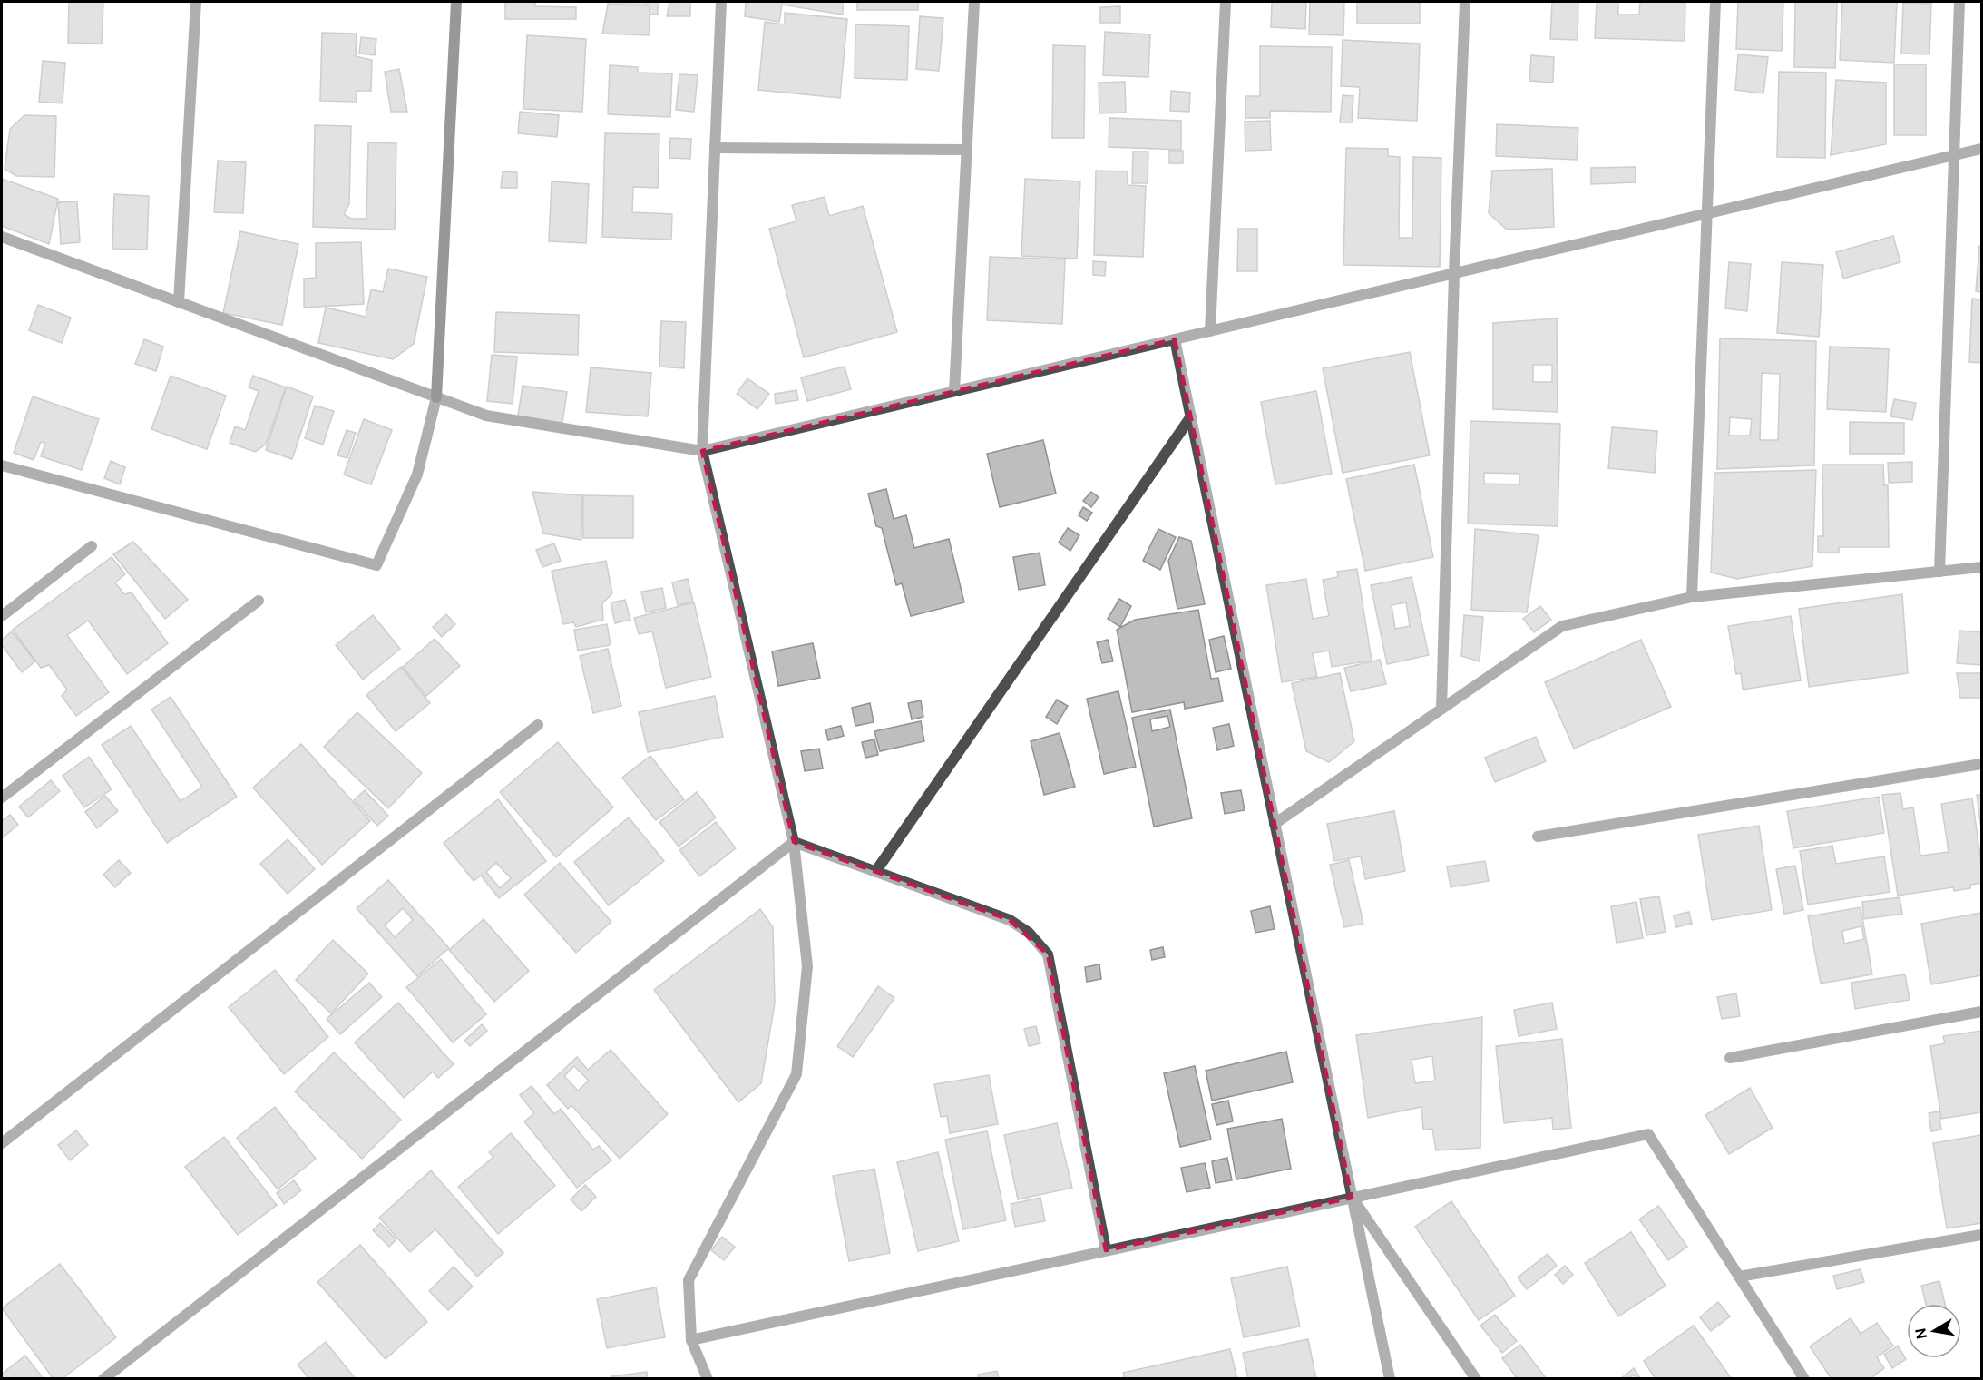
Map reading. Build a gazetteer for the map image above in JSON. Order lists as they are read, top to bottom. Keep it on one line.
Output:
{"north":"left"}
